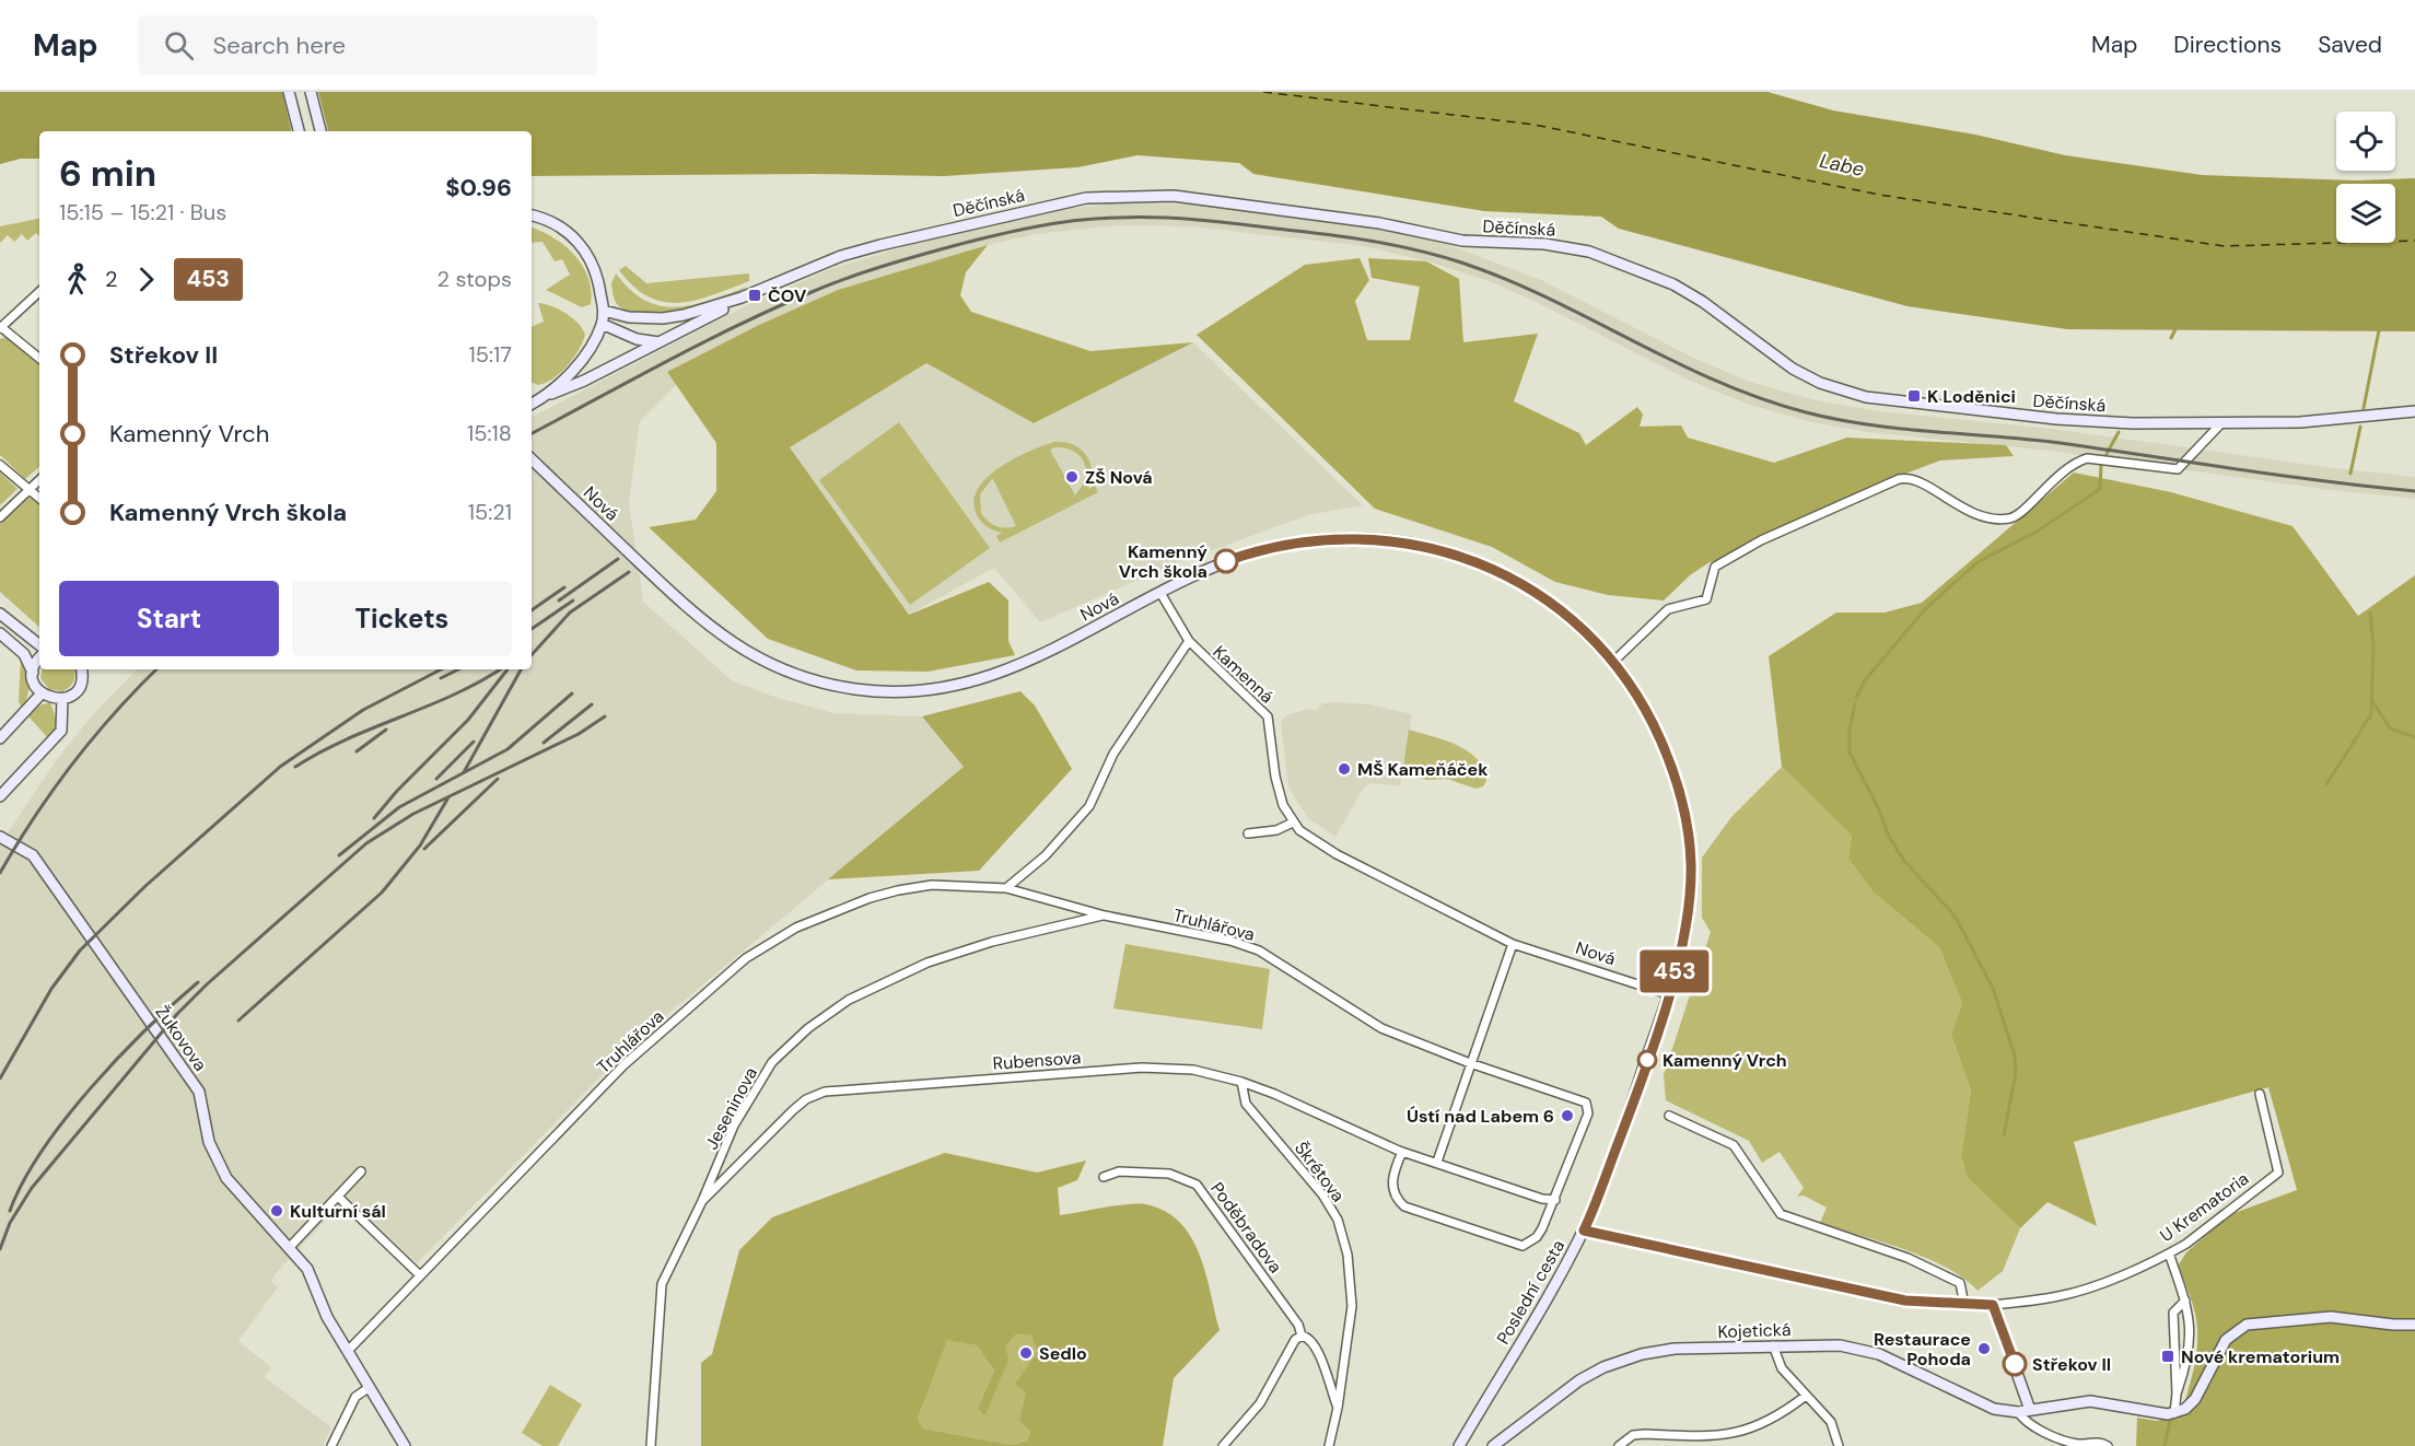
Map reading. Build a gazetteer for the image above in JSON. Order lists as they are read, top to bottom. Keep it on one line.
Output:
{"streets":{"street":["Děčínská","Nová","Kamenná","Truhlářova","Žukovova","Rubensova","Jeseninova","Škrétova","U Krematoria","Poděbradova","Poslední cesta","Kojetická"]},"crossings":[["Nová","Kamenná"],["Nová","Poslední cesta"],["Truhlářova","Žukovova"],["Truhlářova","Rubensova"],["Truhlářova","Jeseninova"],["Rubensova","Jeseninova"],["Rubensova","Škrétova"],["Škrétova","Poděbradova"],["U Krematoria","Poslední cesta"]],"water":["Labe"],"places":{"transit":["ČOV","K Loděnici","Nové krematorium"],"other":["ZŠ Nová","Kamenný Vrch škola","MŠ Kameňáček","Kamenný Vrch","Ústí nad Labem 6","Kulturní sál","Restaurace Pohoda","Sedlo","Střekov II"]},"lines":["bus line 453"],"page":{"header":"Map","search":"Search here","nav":["Map","Directions","Saved"],"on_map":"453","heading":["6 min","15:15 – 15:21 · Bus","$0.96"],"legs":["2","453","2 stops"],"list":[{"name":"Střekov II","value":"15:17"},{"name":"Kamenný Vrch","value":"15:18"},{"name":"Kamenný Vrch škola","value":"15:21"}],"buttons":["Start","Tickets"]}}
